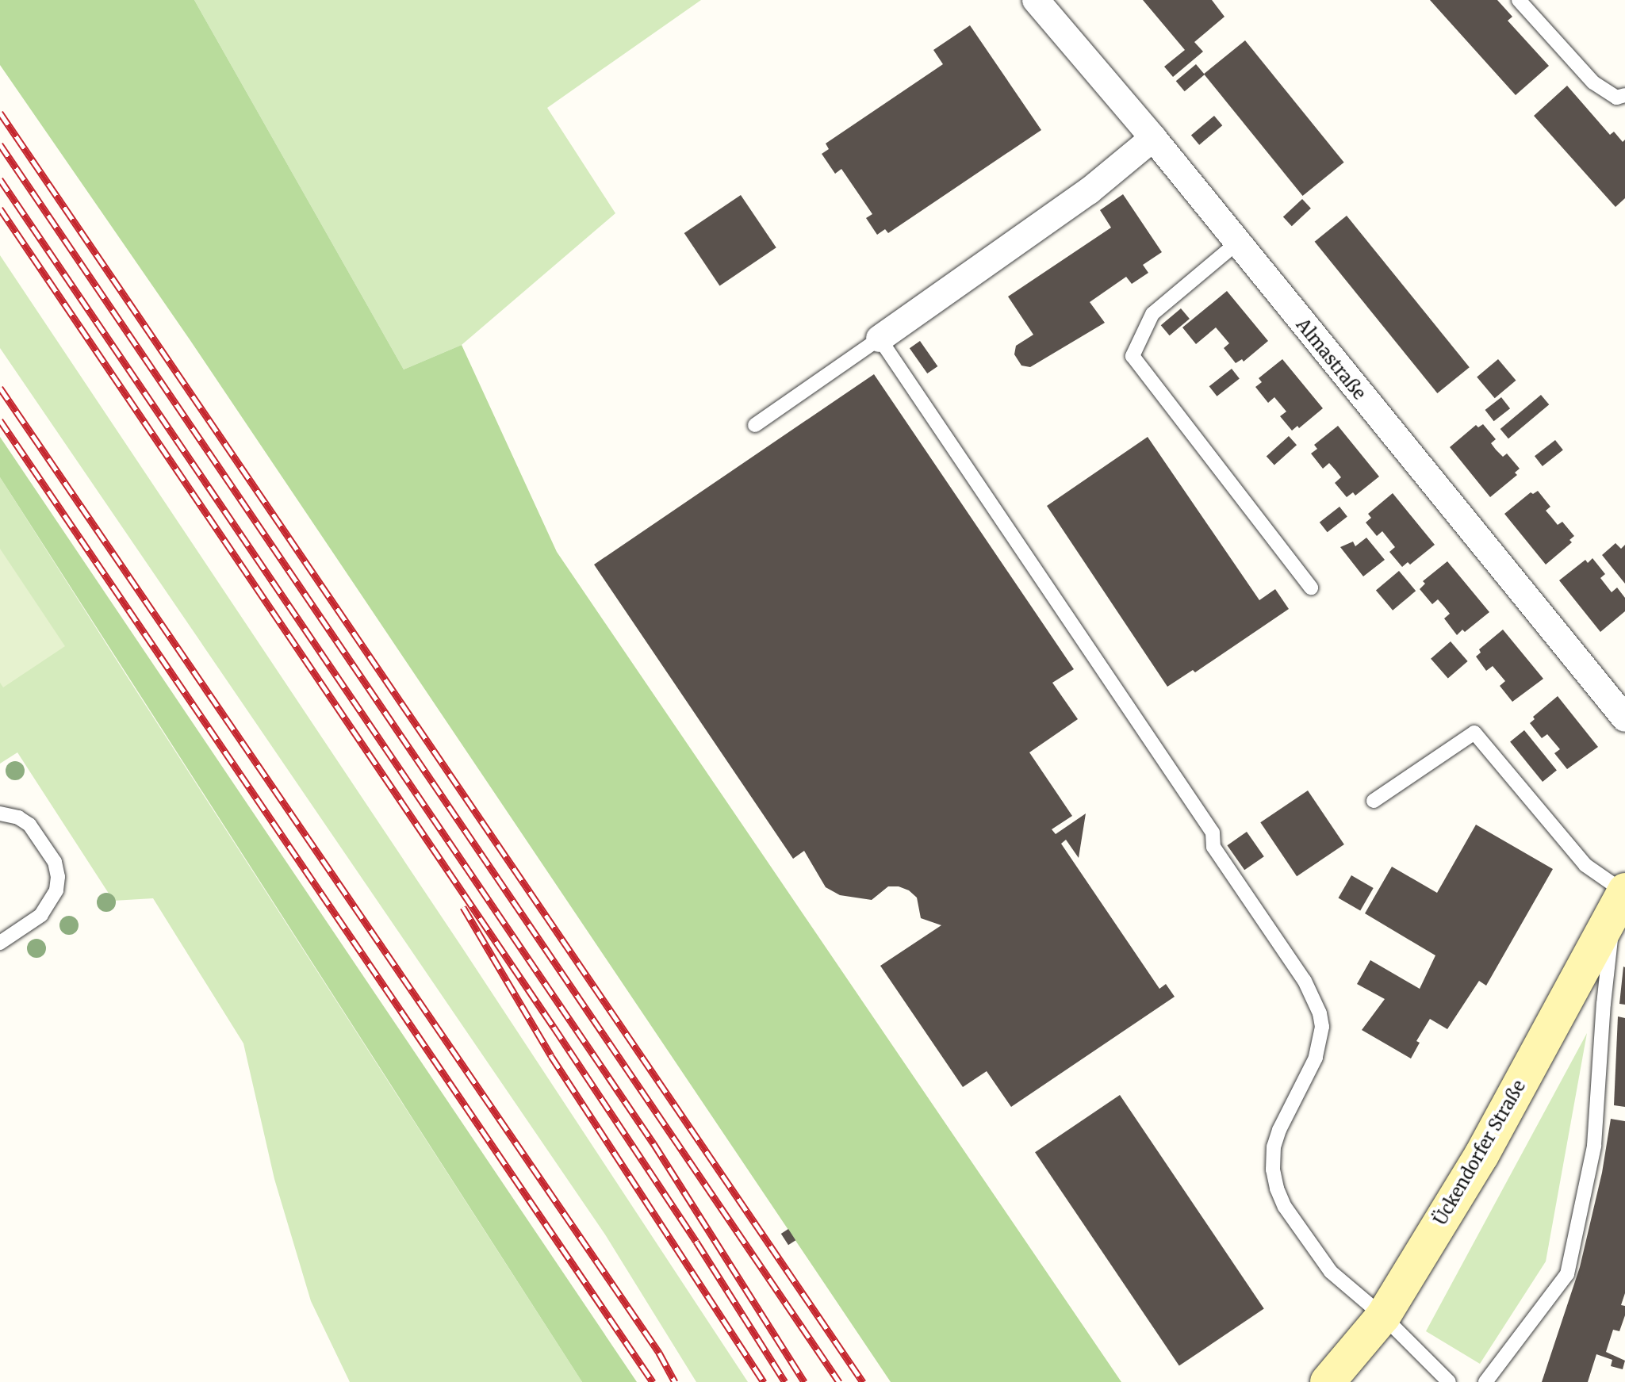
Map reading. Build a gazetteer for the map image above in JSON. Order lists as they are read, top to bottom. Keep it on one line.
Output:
{"streets":{"main road":["Ückendorfer Straße"],"street":["Almastraße"]}}
